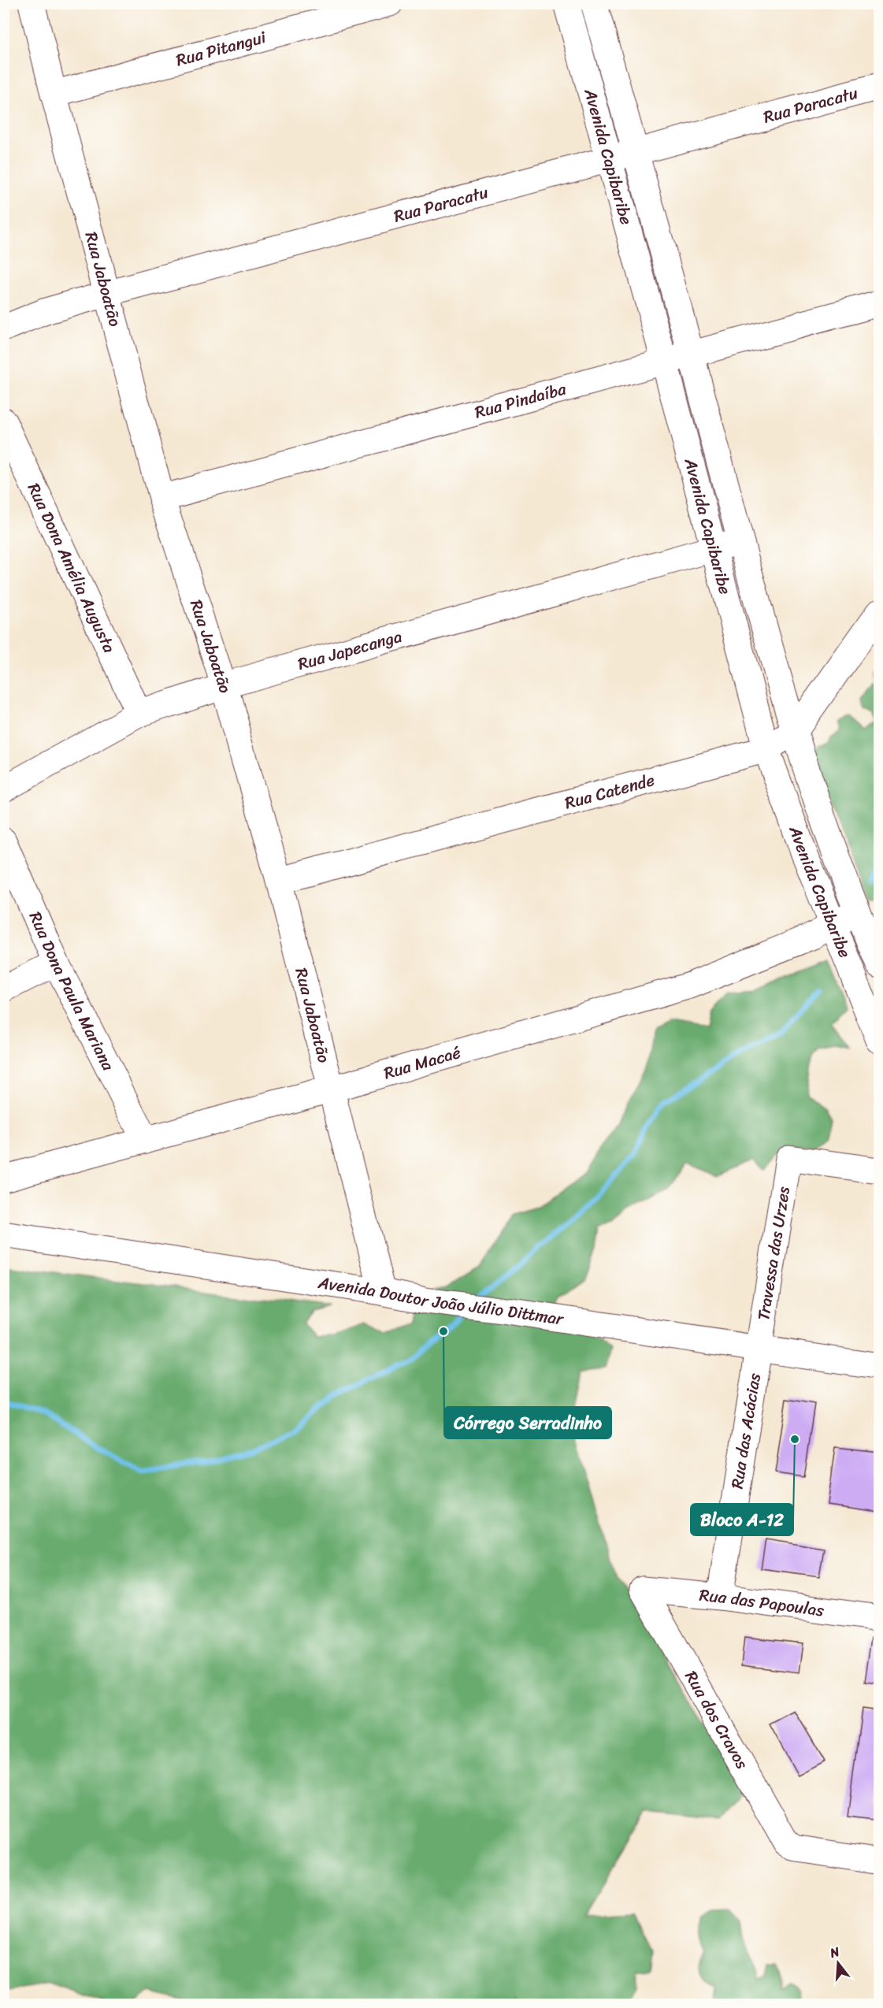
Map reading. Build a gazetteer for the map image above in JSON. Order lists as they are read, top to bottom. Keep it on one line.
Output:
{"streets":{"street":["Rua Pitangui","Rua Paracatu","Avenida Capibaribe","Rua Jaboatão","Rua Pindaíba","Rua Dona Amélia Augusta","Rua Japecanga","Rua Catende","Rua Dona Paula Mariana","Rua Macaé","Travessa das Urzes","Avenida Doutor João Júlio Dittmar","Rua das Acácias","Rua das Papoulas","Rua dos Cravos"]},"crossings":[["Rua Pitangui","Rua Jaboatão"],["Rua Paracatu","Avenida Capibaribe"],["Rua Paracatu","Rua Jaboatão"],["Avenida Capibaribe","Rua Pindaíba"],["Avenida Capibaribe","Rua Japecanga"],["Avenida Capibaribe","Rua Catende"],["Avenida Capibaribe","Rua Macaé"],["Rua Jaboatão","Rua Pindaíba"],["Rua Jaboatão","Rua Japecanga"],["Rua Jaboatão","Rua Catende"],["Rua Jaboatão","Rua Macaé"],["Rua Jaboatão","Avenida Doutor João Júlio Dittmar"],["Rua Dona Amélia Augusta","Rua Japecanga"],["Rua Dona Paula Mariana","Rua Macaé"],["Travessa das Urzes","Avenida Doutor João Júlio Dittmar"],["Travessa das Urzes","Rua das Acácias"],["Avenida Doutor João Júlio Dittmar","Rua das Acácias"],["Rua das Acácias","Rua das Papoulas"],["Rua das Papoulas","Rua dos Cravos"]],"places":["Córrego Serradinho","Bloco A-12"],"north":"top"}
